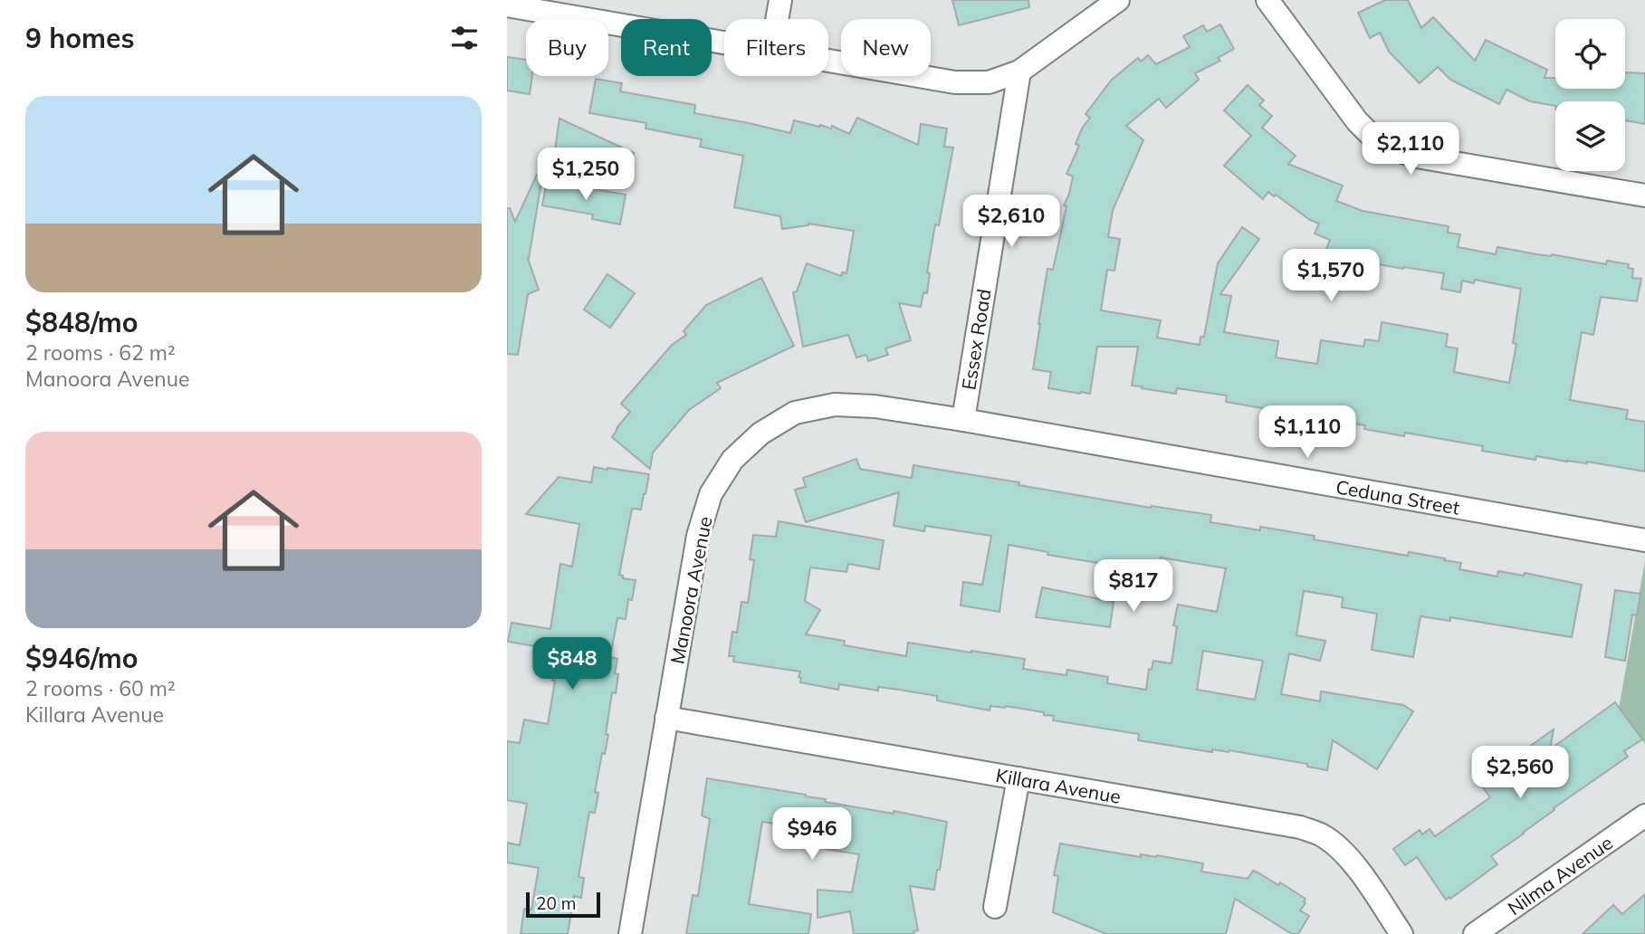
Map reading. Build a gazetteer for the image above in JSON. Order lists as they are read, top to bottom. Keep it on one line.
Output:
{"streets":{"street":["Essex Road","Ceduna Street","Manoora Avenue","Killara Avenue","Nilma Avenue"]},"crossings":[["Essex Road","Ceduna Street"],["Essex Road","Manoora Avenue"],["Ceduna Street","Manoora Avenue"],["Manoora Avenue","Killara Avenue"]],"scale_bar":"20 m","page":{"heading":"9 homes","chip":["Buy","Rent","Filters","New"],"list":[{"name":"$848/mo","note":"2 rooms · 62 m² · Manoora Avenue"},{"name":"$946/mo","note":"2 rooms · 60 m² · Killara Avenue"}],"price":["$2,110","$1,250","$2,610","$1,570","$1,110","$817","$848","$2,560","$946"],"scale":"20 m"}}
